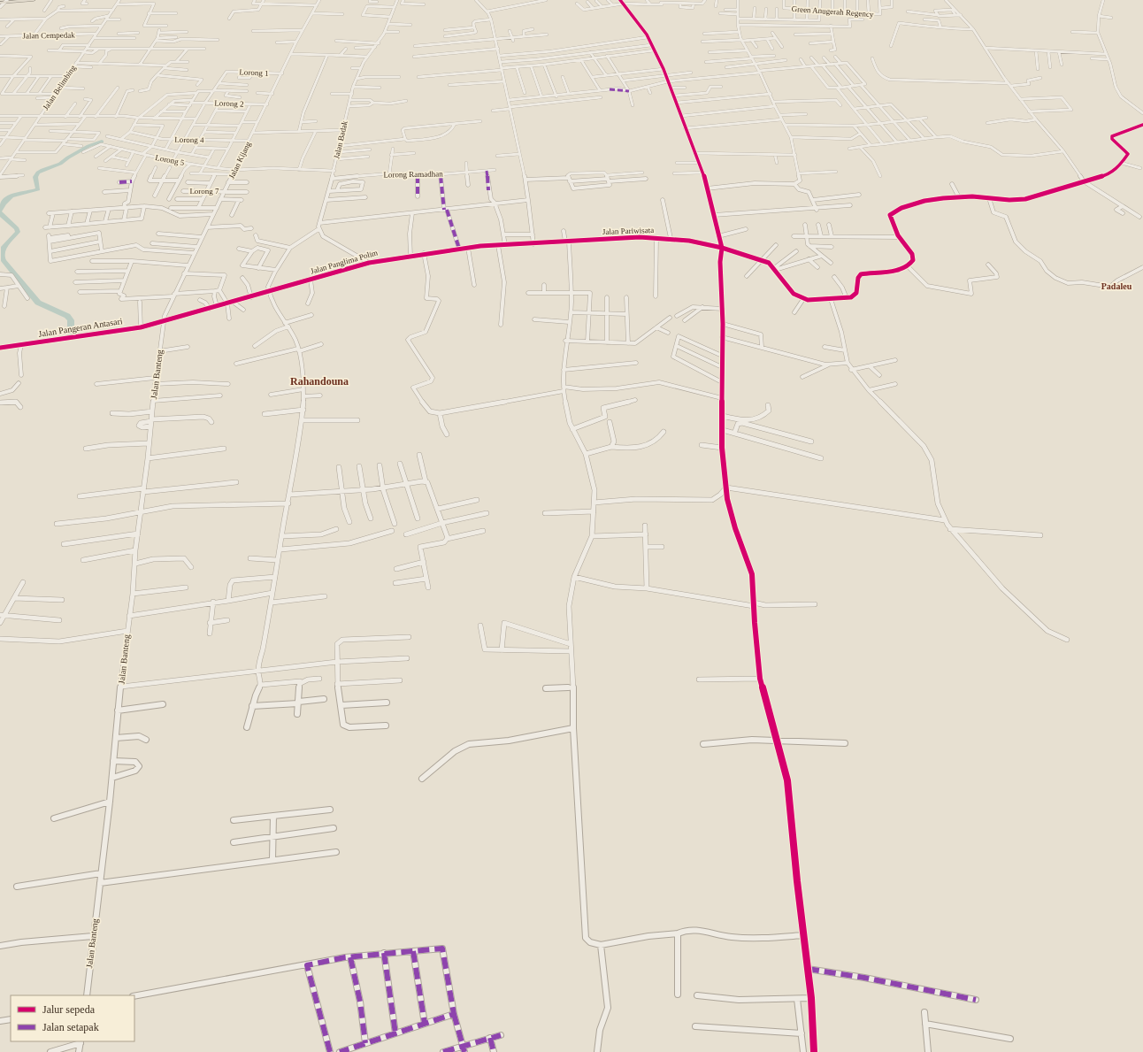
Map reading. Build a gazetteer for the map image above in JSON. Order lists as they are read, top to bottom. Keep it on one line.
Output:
{"streets":{"street":["Green Anugerah Regency","Jalan Cempedak","Lorong 1","Jalan Belimbing","Lorong 2","Lorong 4","Jalan Badak","Lorong 5","Jalan Kijang","Lorong Ramadhan","Lorong 7","Jalan Pariwisata","Jalan Panglima Polim","Jalan Pangeran Antasari","Jalan Banteng"]},"crossings":[["Jalan Cempedak","Jalan Belimbing"],["Lorong 1","Jalan Kijang"],["Lorong 2","Jalan Kijang"],["Lorong 4","Jalan Kijang"],["Jalan Badak","Lorong 5"],["Jalan Badak","Lorong Ramadhan"],["Lorong 5","Jalan Kijang"],["Jalan Kijang","Lorong 7"],["Jalan Kijang","Jalan Panglima Polim"],["Jalan Kijang","Jalan Pangeran Antasari"],["Jalan Kijang","Jalan Banteng"],["Jalan Pariwisata","Jalan Panglima Polim"],["Jalan Panglima Polim","Jalan Pangeran Antasari"],["Jalan Panglima Polim","Jalan Banteng"],["Jalan Pangeran Antasari","Jalan Banteng"]],"districts":["Padaleu","Rahandouna"],"legend":["Jalur sepeda","Jalan setapak"]}
